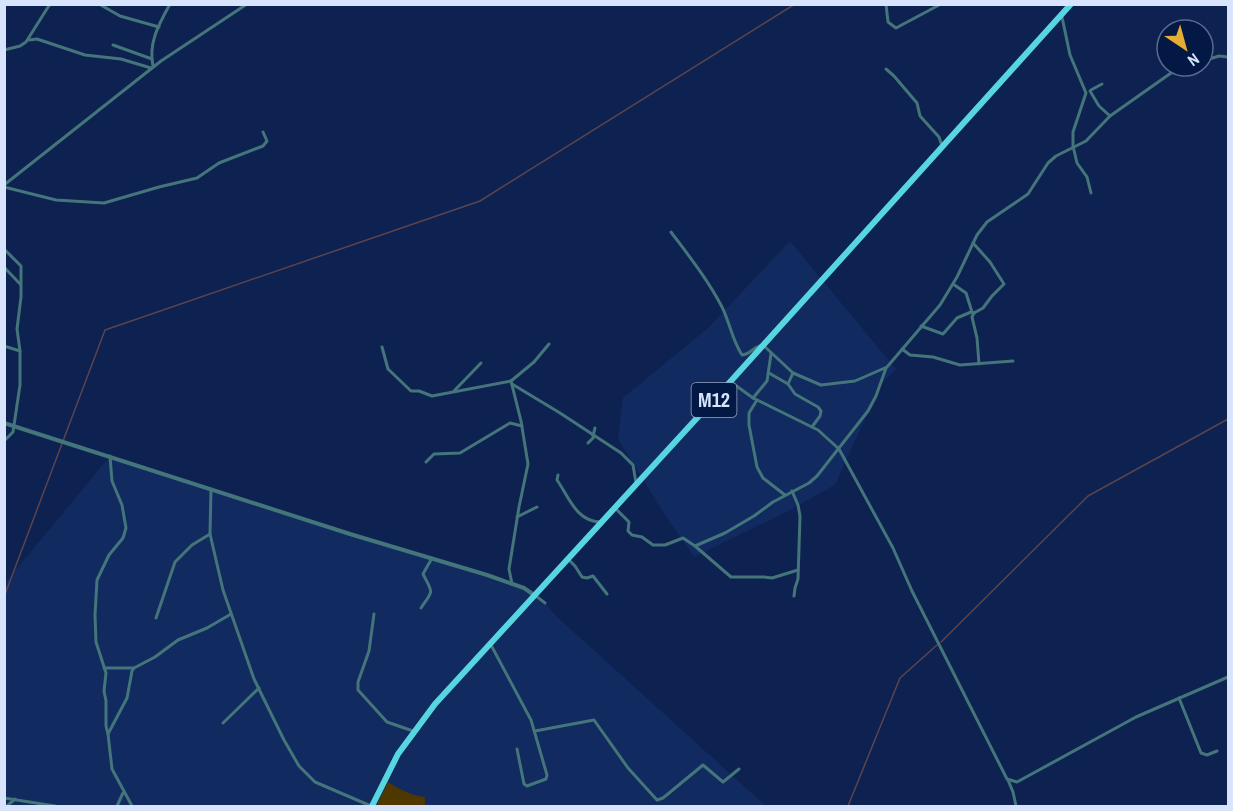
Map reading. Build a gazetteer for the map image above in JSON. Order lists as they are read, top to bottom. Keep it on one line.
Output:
{"streets":{"highway":["M12"]},"north":"bottom right"}
